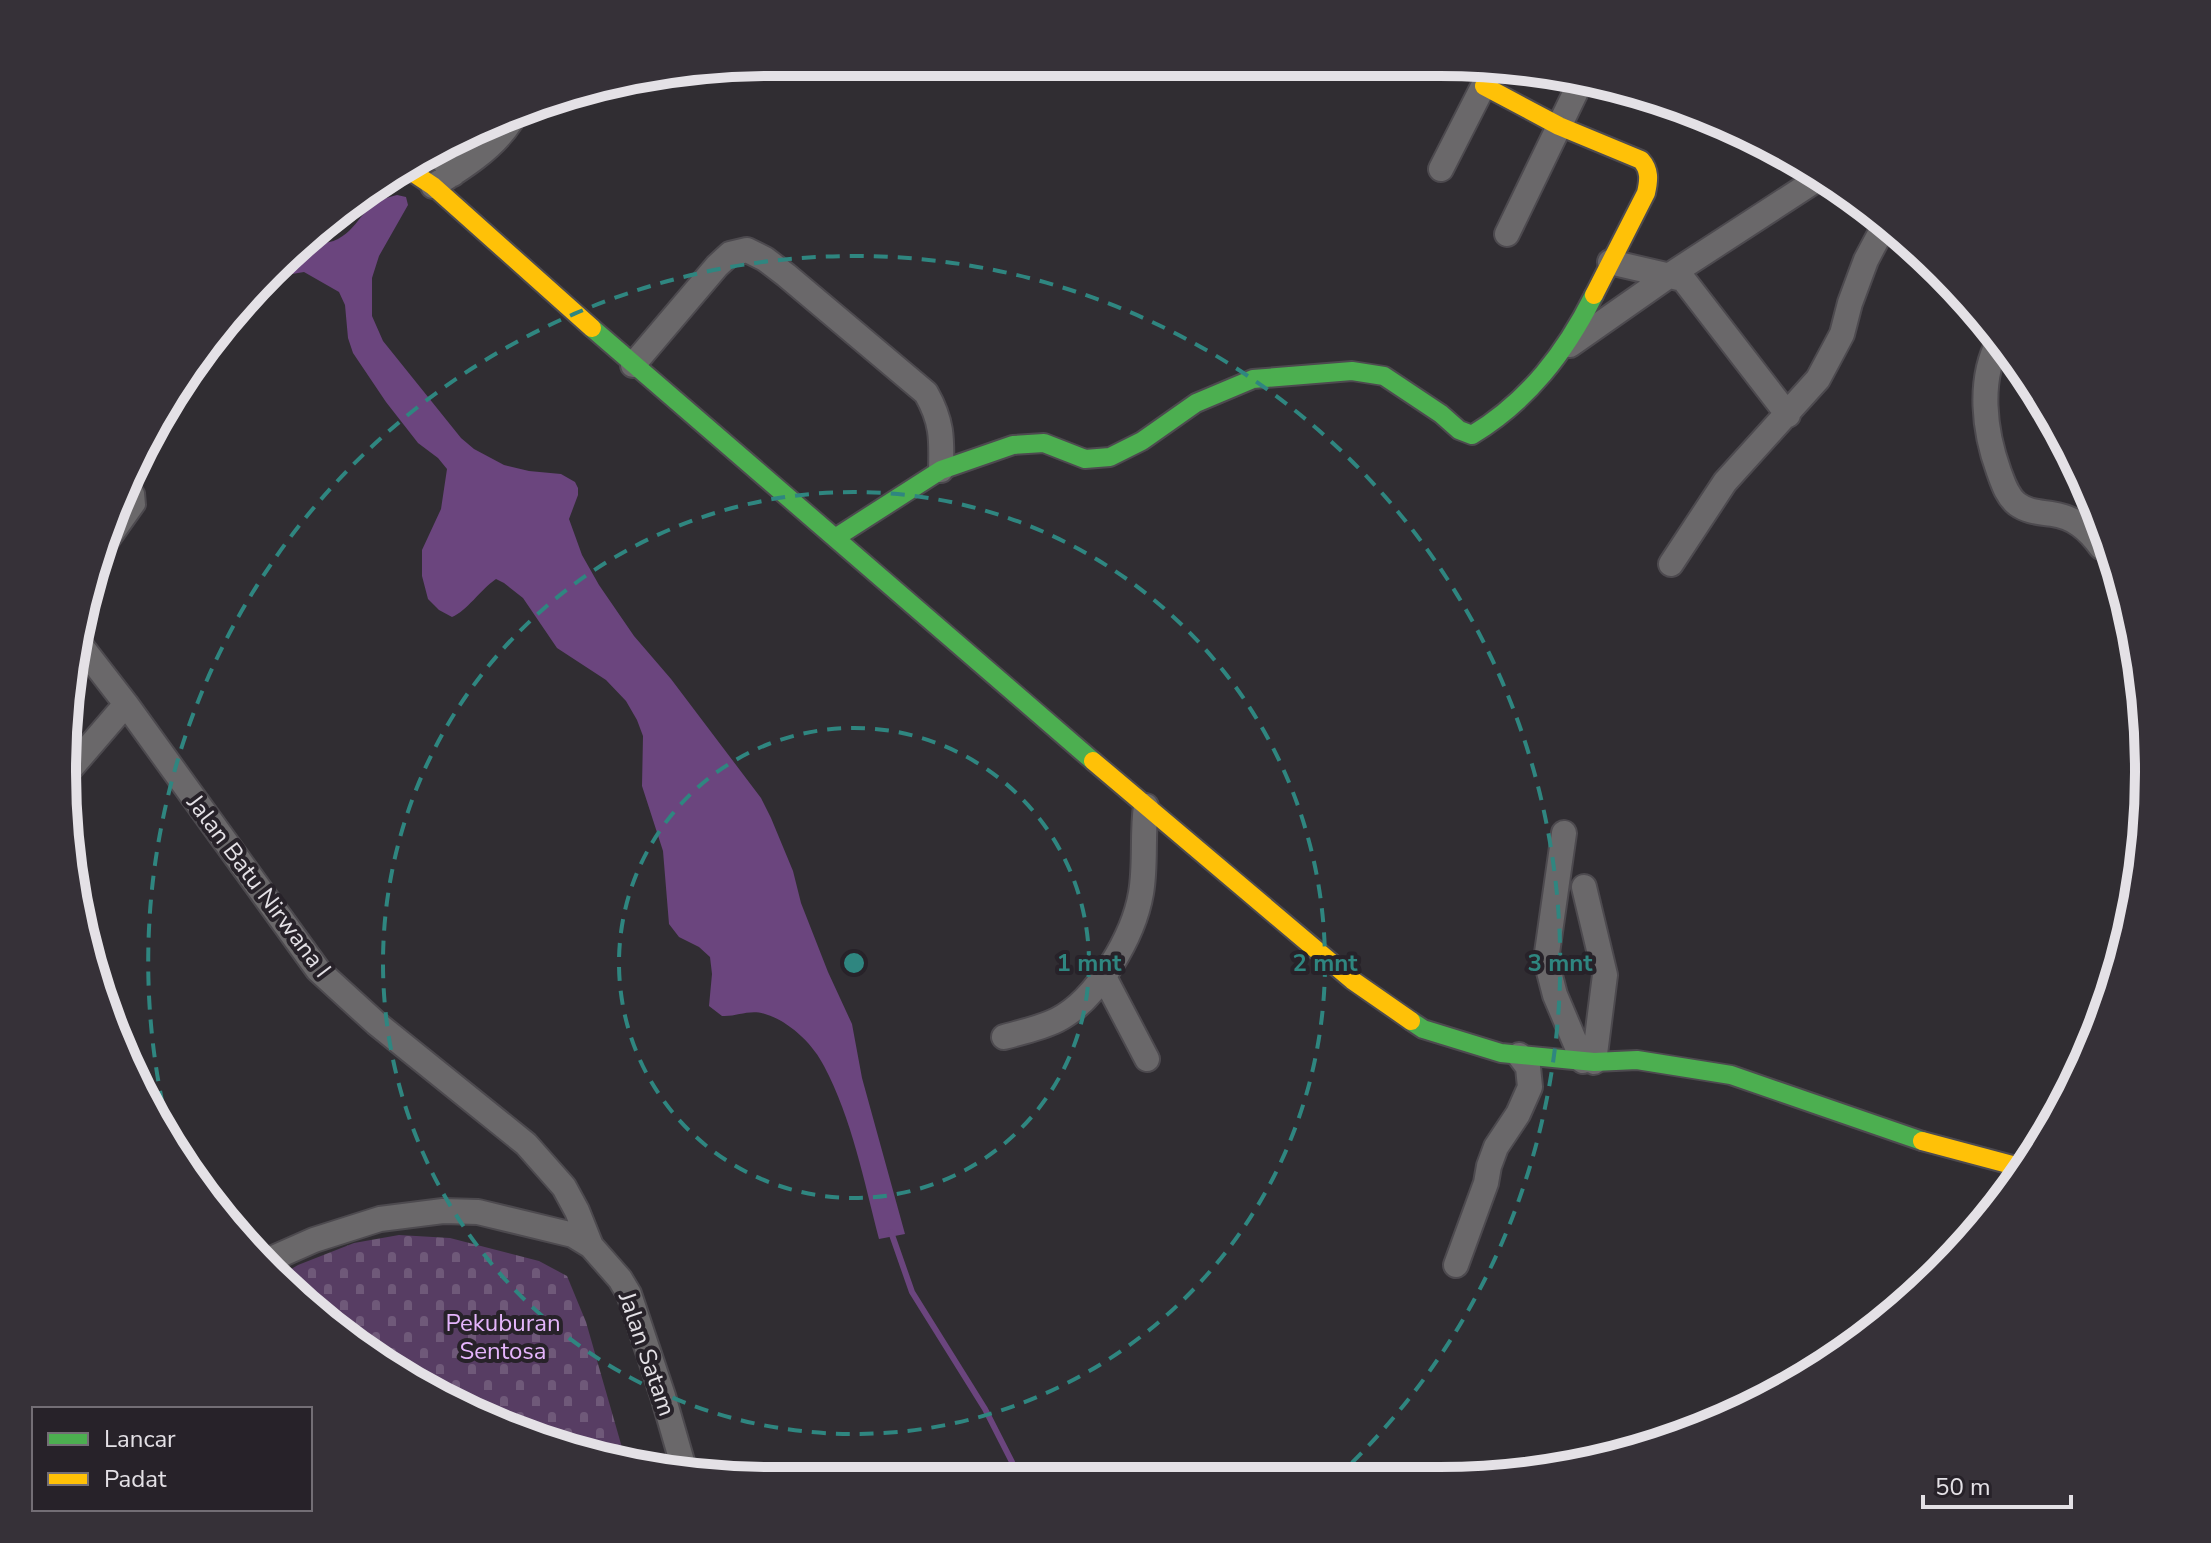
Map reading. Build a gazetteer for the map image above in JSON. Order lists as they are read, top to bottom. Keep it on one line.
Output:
{"streets":{"street":["Jalan Batu Nirwana I","Jalan Satam"]},"crossings":[["Jalan Batu Nirwana I","Jalan Satam"]],"parks":["Pekuburan Sentosa"],"legend":["Lancar","Padat"],"scale_bar":"50 m","rings":["1 mnt","2 mnt","3 mnt"]}
